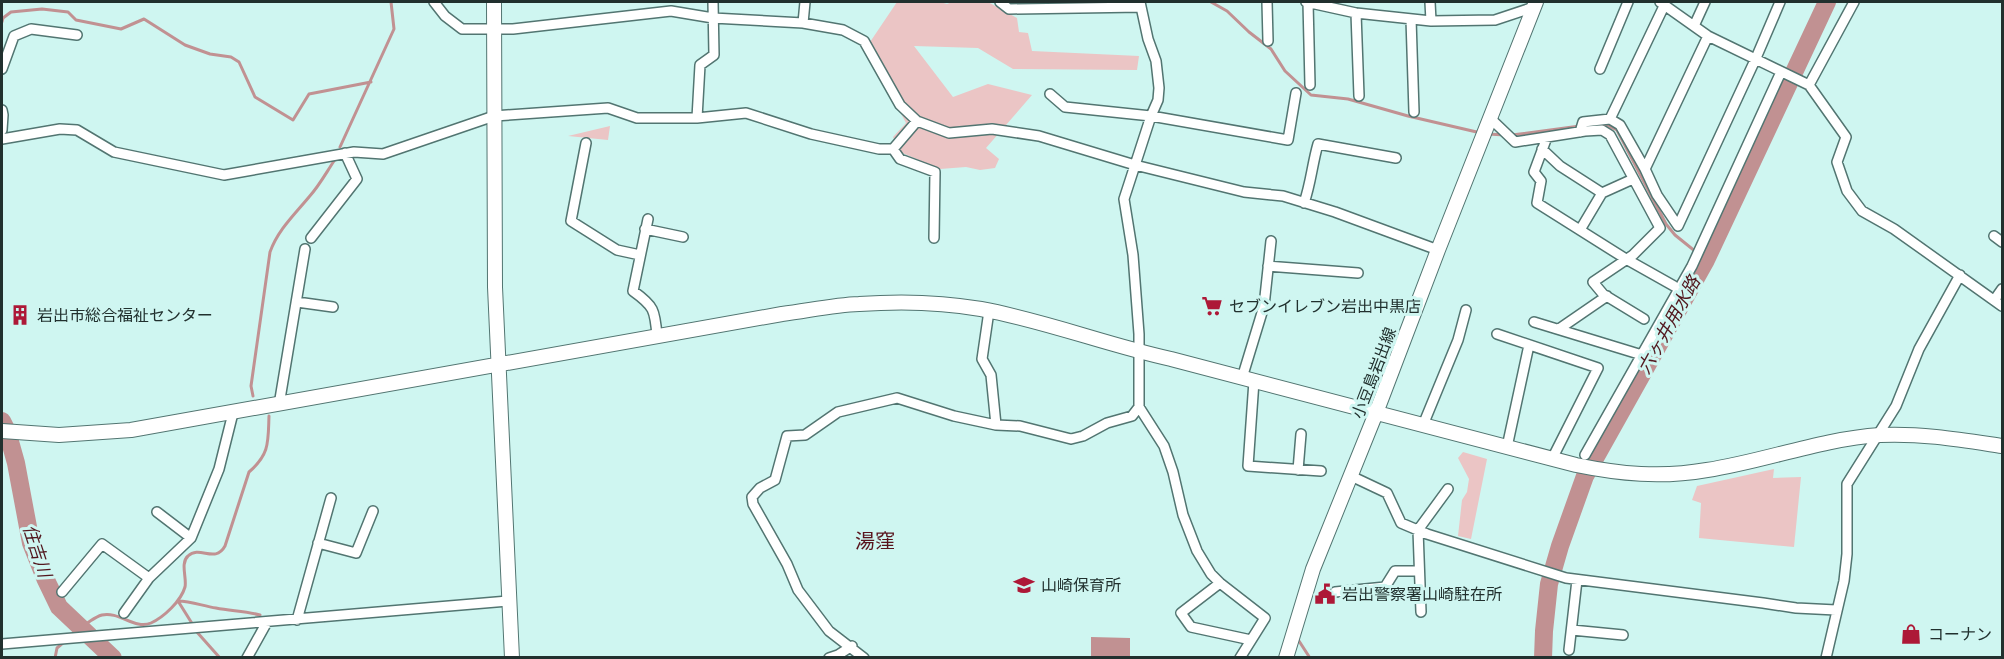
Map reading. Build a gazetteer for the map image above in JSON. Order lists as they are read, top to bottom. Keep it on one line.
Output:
{"streets":{"street":["小豆島岩出線"]},"districts":["湯窪"],"water":["六ヶ井用水路","住吉川"],"places":{"supermarket":["セブンイレブン岩出中黒店"],"building":["岩出市総合福祉センター"],"school or university":["山崎保育所"],"public building":["岩出警察署山崎駐在所"],"shop":["コーナン"]}}
